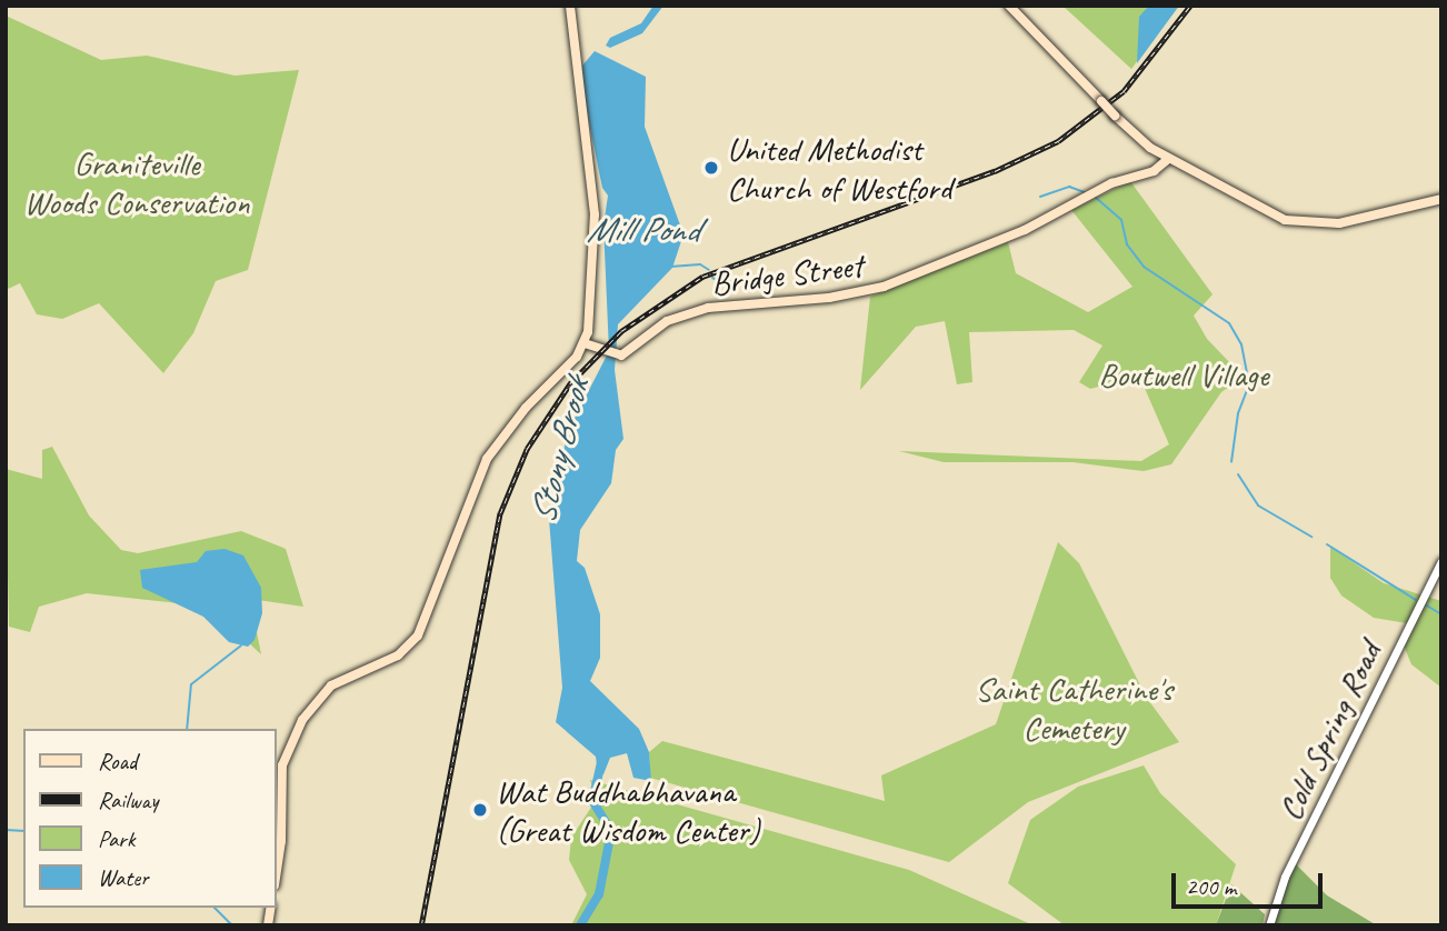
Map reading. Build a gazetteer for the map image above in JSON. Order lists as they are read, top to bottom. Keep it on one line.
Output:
{"streets":{"main road":["Bridge Street"],"street":["Cold Spring Road"]},"water":["Mill Pond","Stony Brook"],"parks":["Graniteville Woods Conservation","Boutwell Village","Saint Catherine's Cemetery"],"places":["United Methodist Church of Westford","Wat Buddhabhavana (Great Wisdom Center)"],"legend":["Road","Railway","Park","Water"],"scale_bar":"200 m"}
